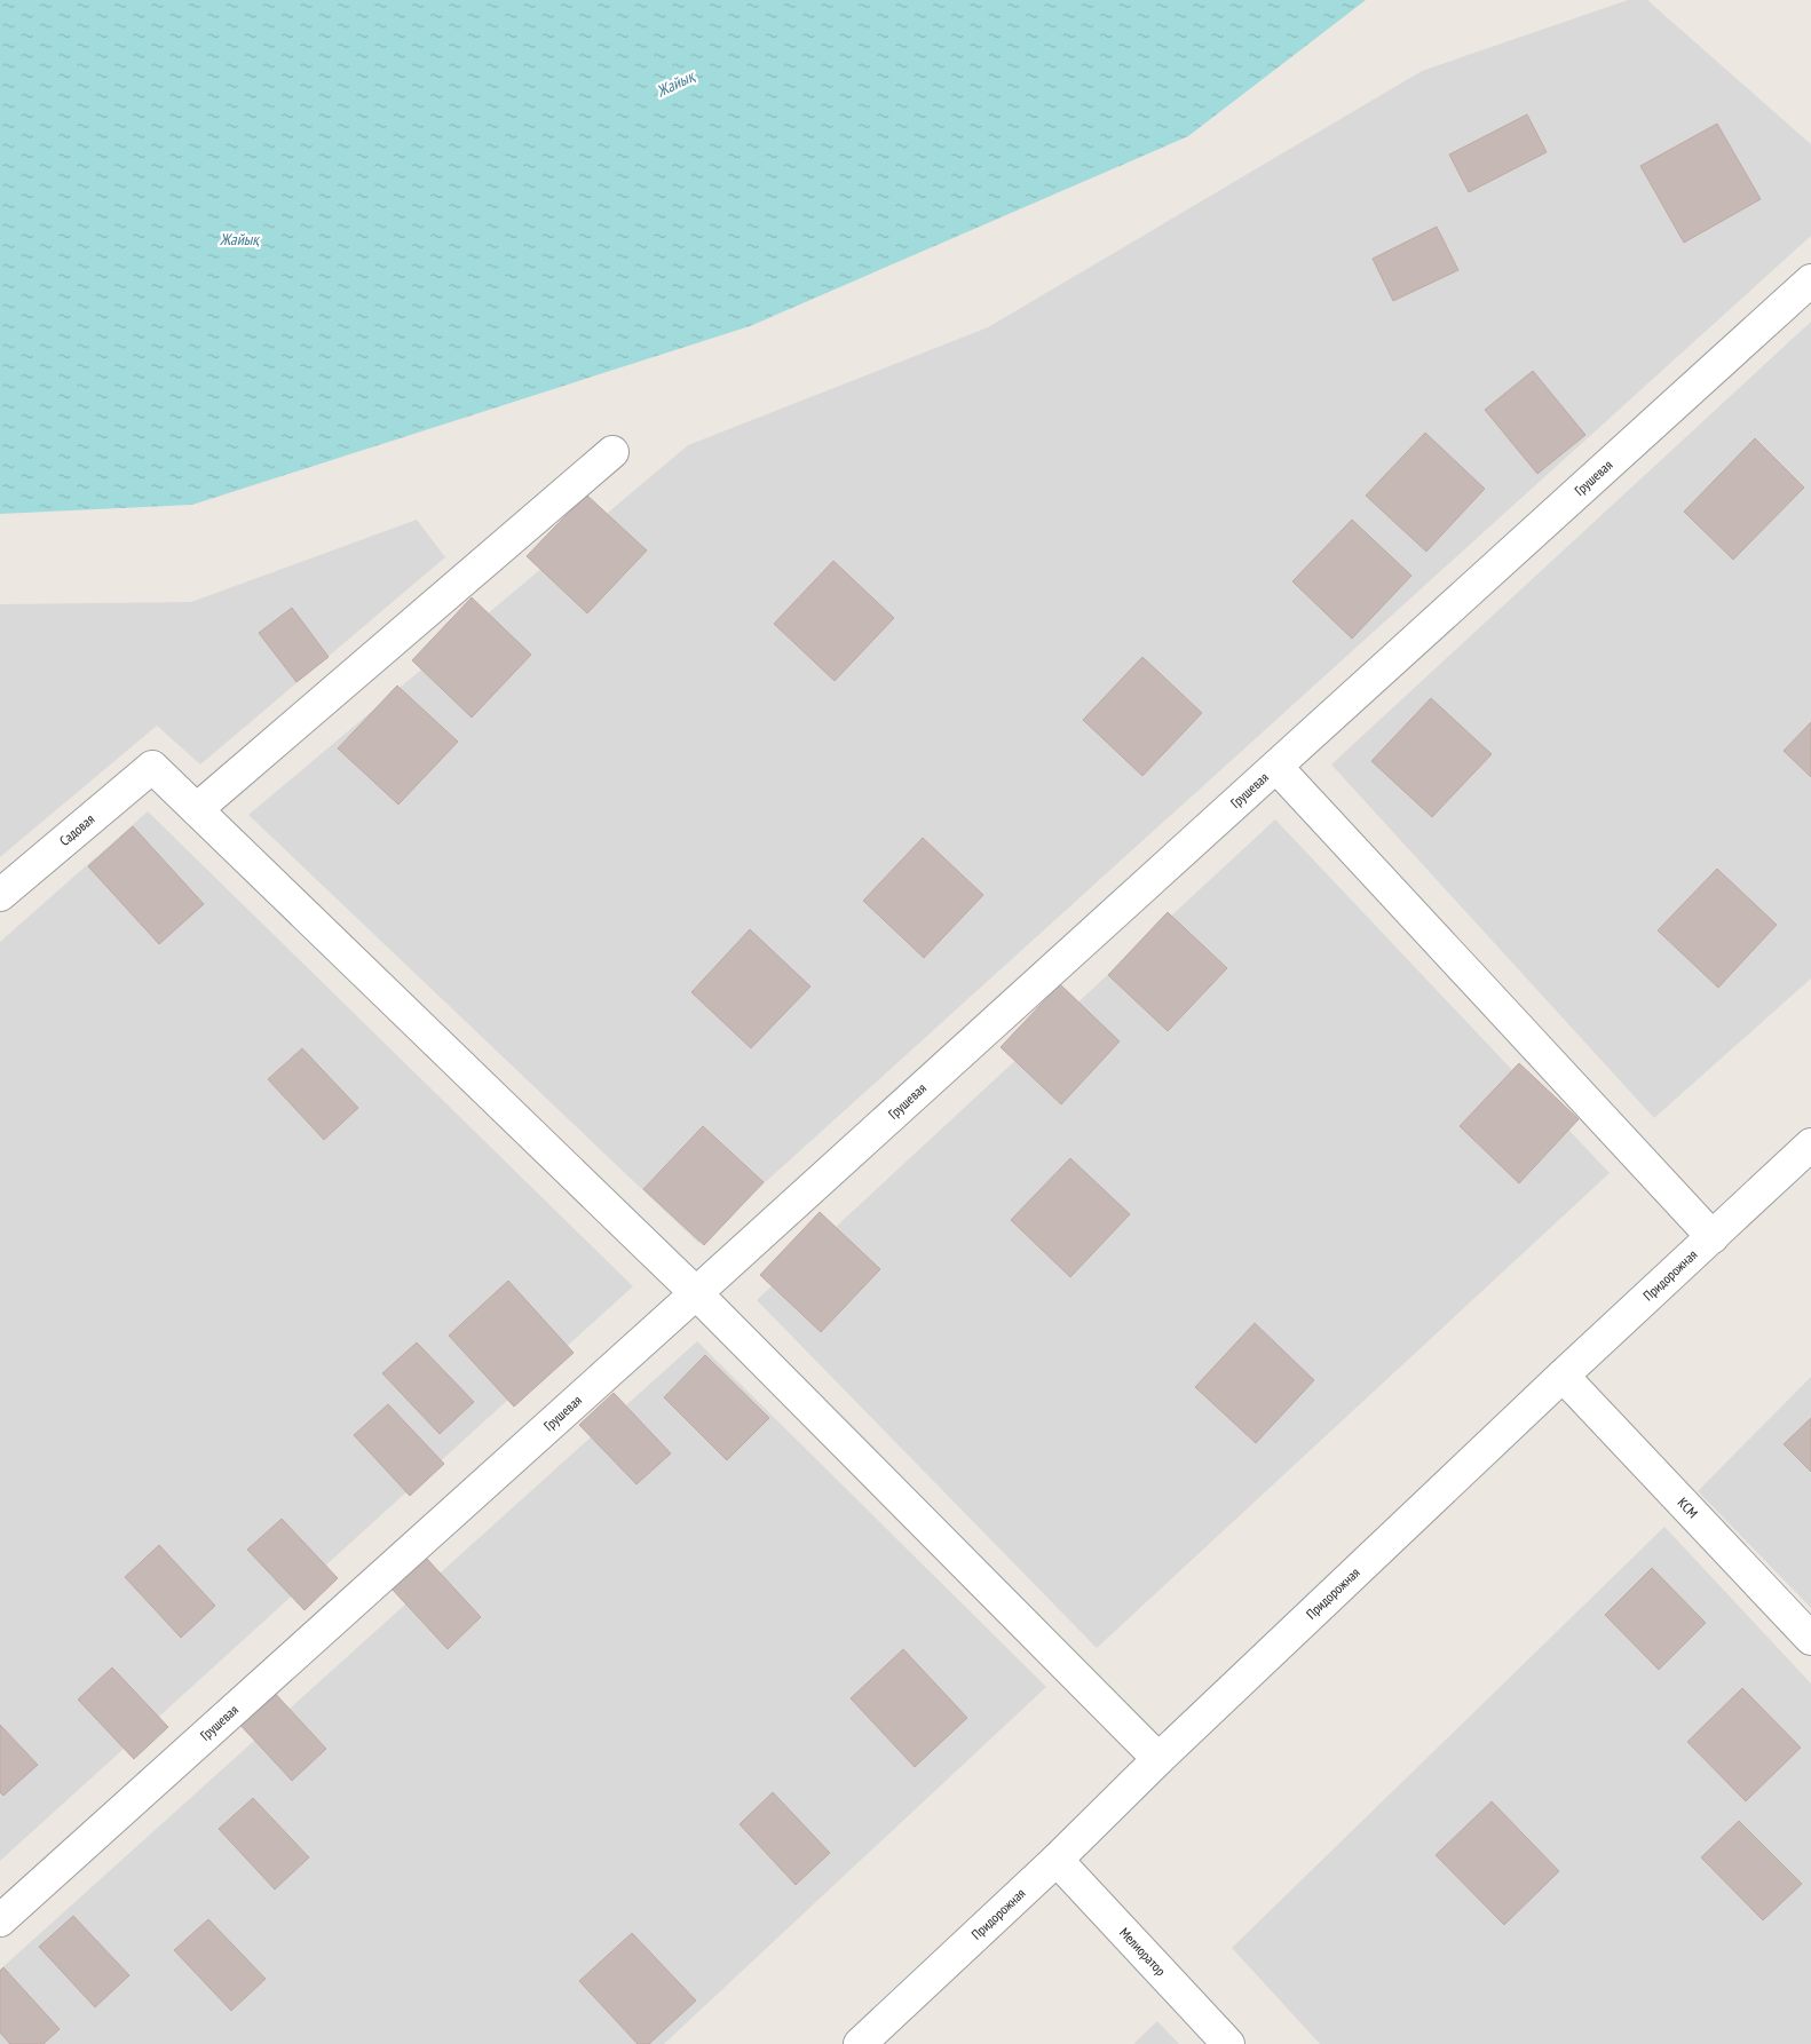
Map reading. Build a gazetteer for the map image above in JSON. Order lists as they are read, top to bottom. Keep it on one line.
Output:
{"streets":{"street":["Грушевая","Садовая","Придорожная","КСМ","Мелиоратор"]},"crossings":[["Придорожная","КСМ"],["Придорожная","Мелиоратор"]],"water":["Жайық"]}
